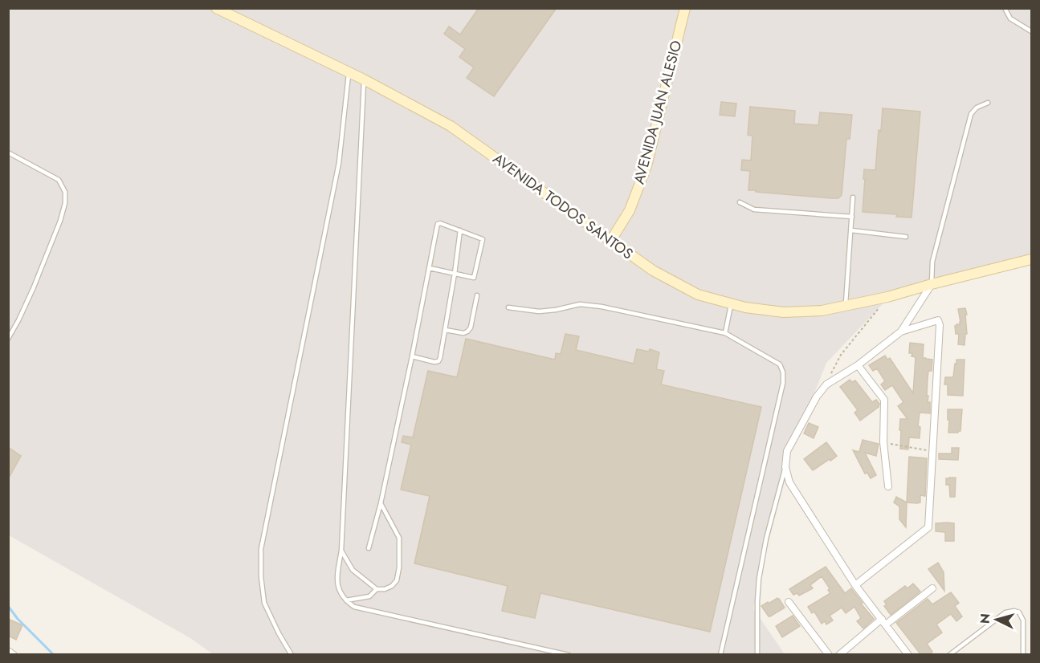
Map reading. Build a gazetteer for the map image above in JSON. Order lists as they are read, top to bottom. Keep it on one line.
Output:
{"streets":{"street":["AVENIDA JUAN ALESIO","AVENIDA TODOS SANTOS"]},"crossings":[["AVENIDA JUAN ALESIO","AVENIDA TODOS SANTOS"]],"north":"left"}
